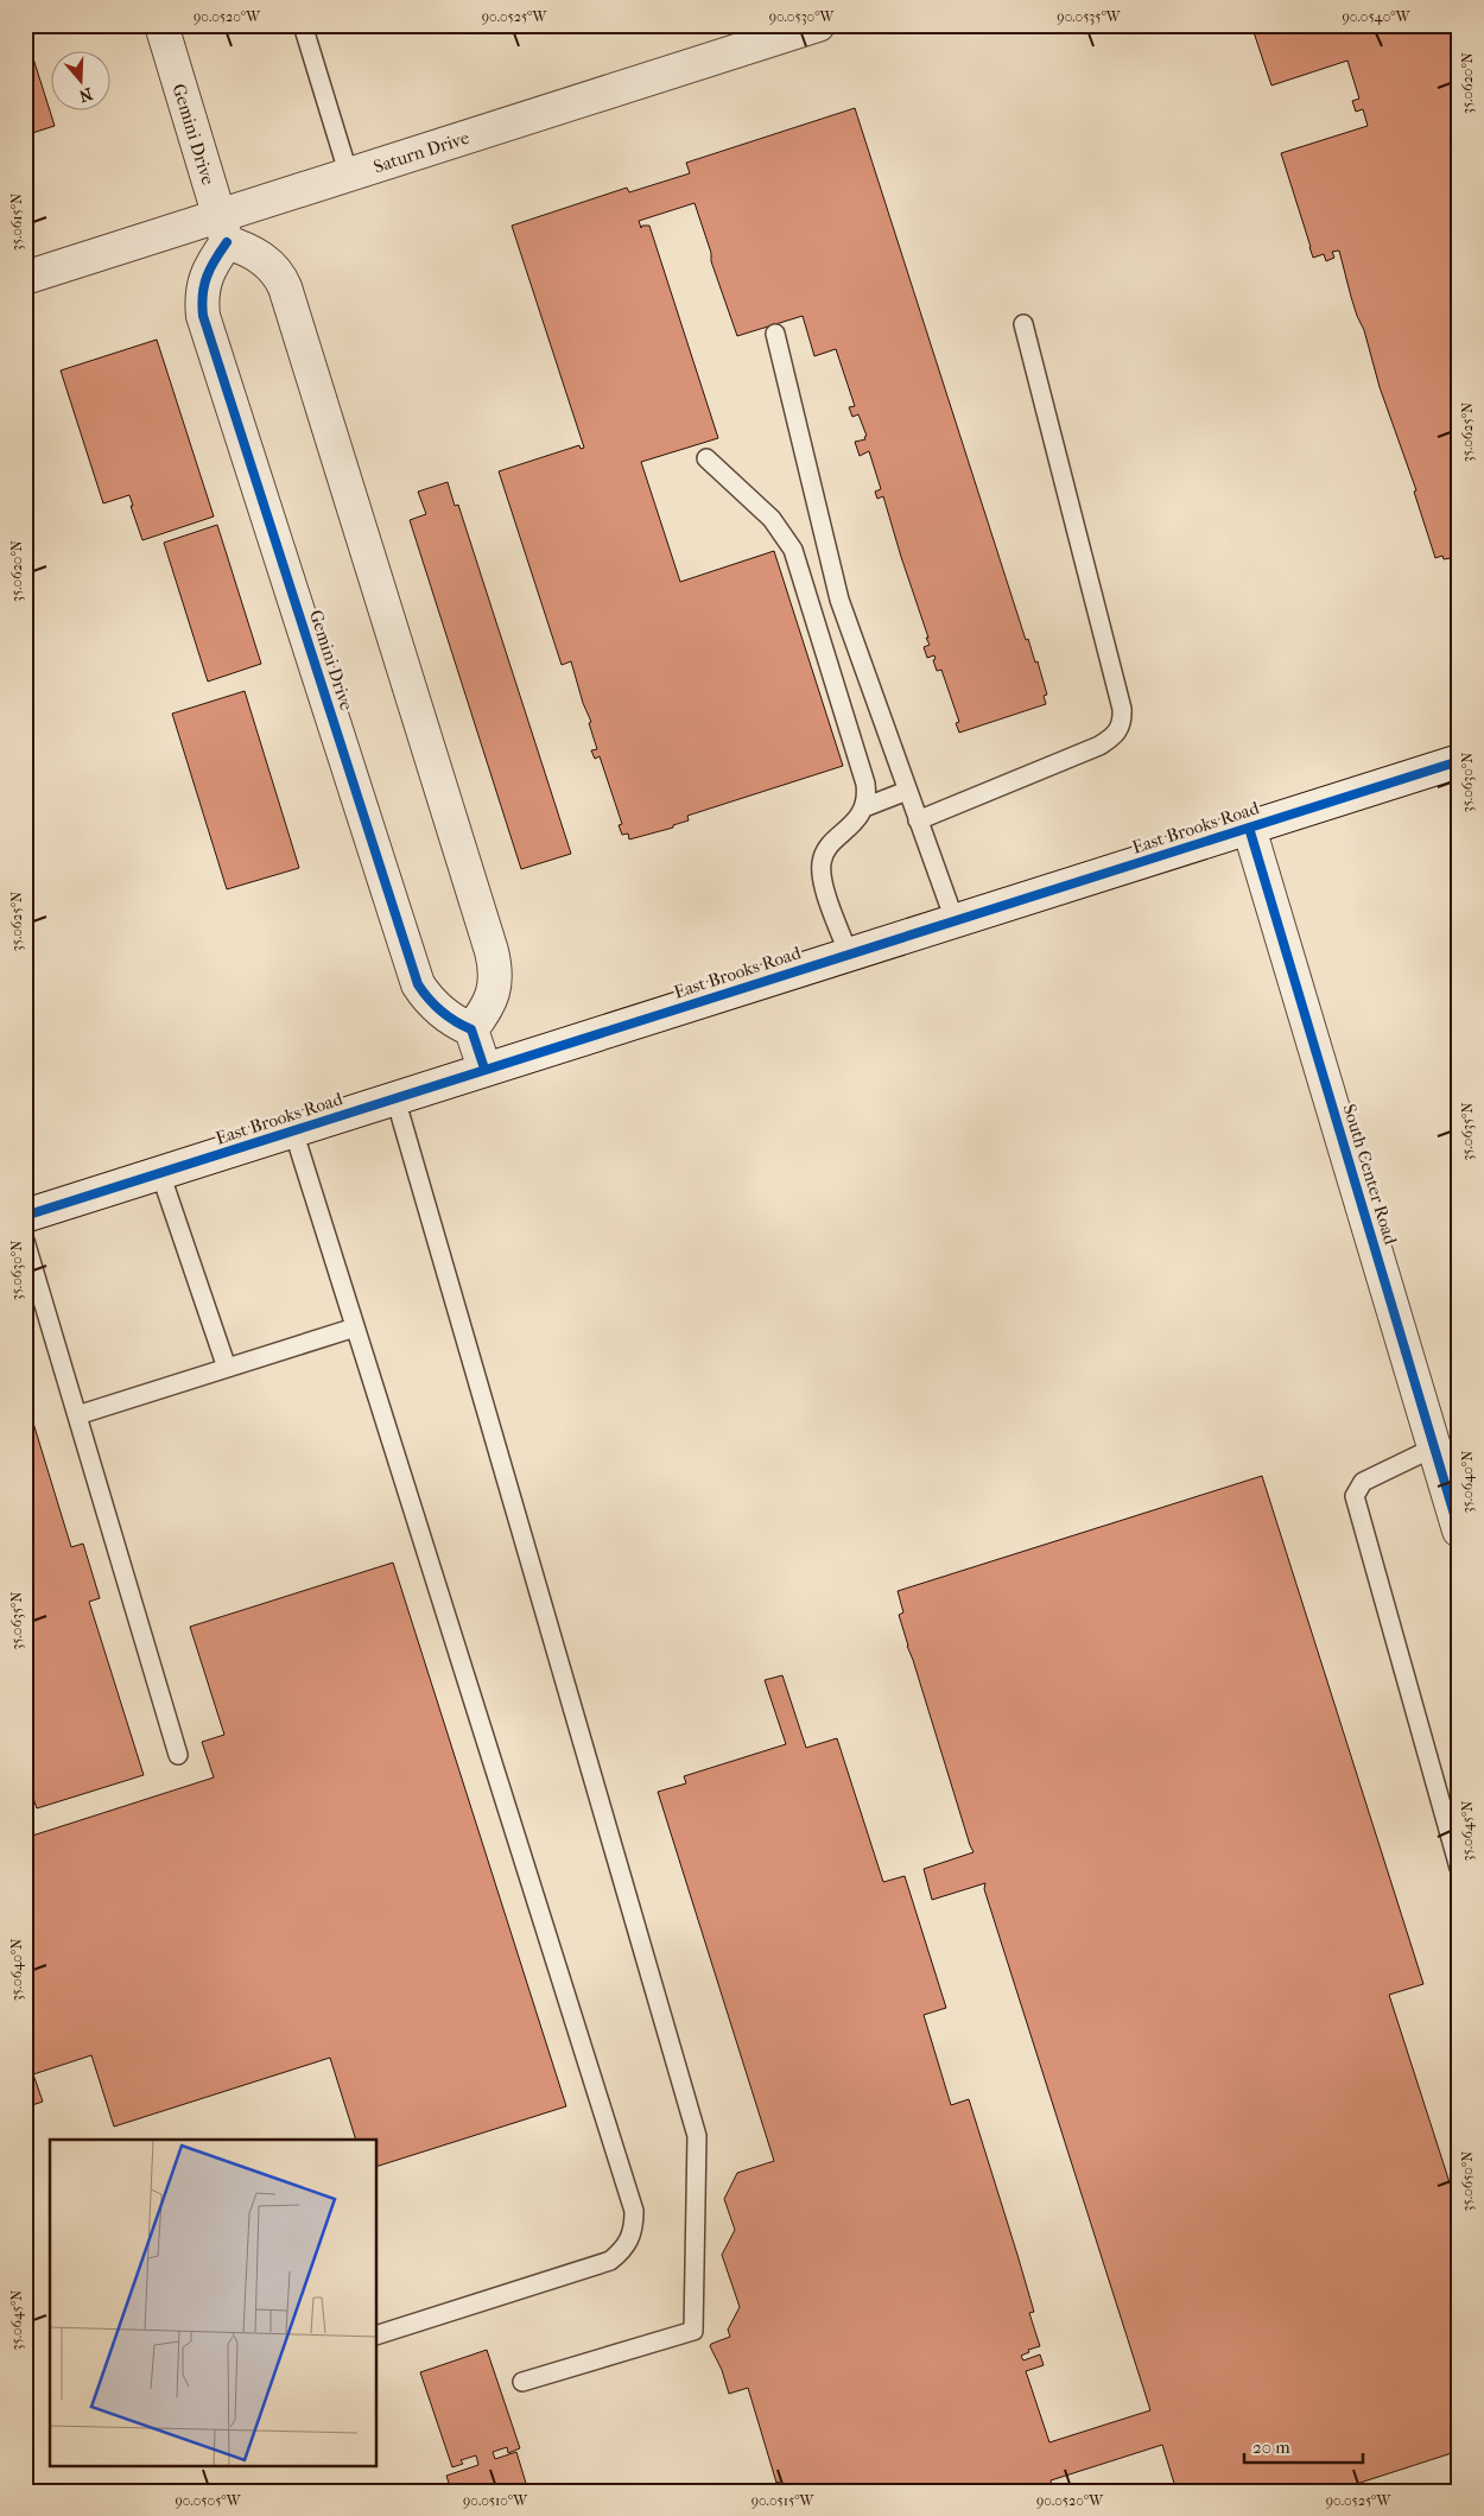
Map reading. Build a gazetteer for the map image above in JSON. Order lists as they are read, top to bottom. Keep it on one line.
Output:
{"streets":{"street":["Gemini Drive","Saturn Drive","East Brooks Road","South Center Road"]},"crossings":[["Gemini Drive","Saturn Drive"],["East Brooks Road","South Center Road"]],"scale_bar":"20 m","north":"bottom","coordinates":["90.0520°W","90.0525°W","90.0530°W","90.0535°W","90.0540°W","35.0620°N","35.0615°N","35.0625°N","35.0630°N","35.0635°N","35.0640°N","35.0645°N","35.0650°N","90.0505°W","90.0510°W","90.0515°W"]}
